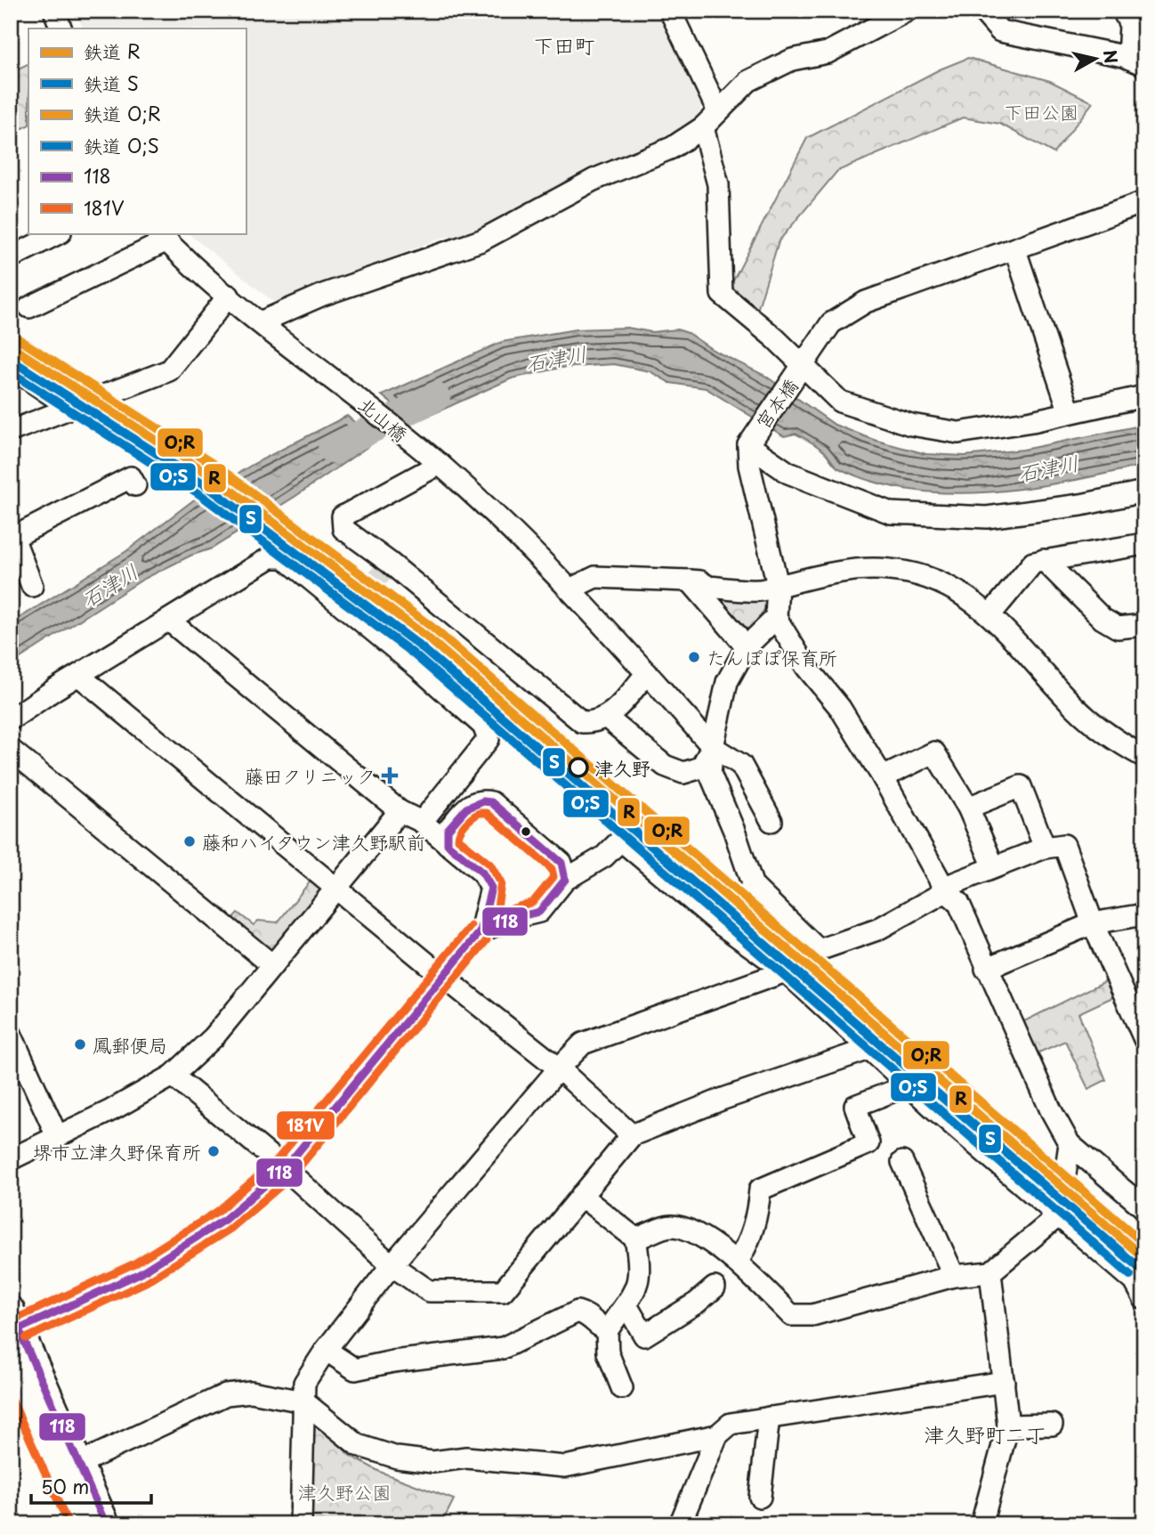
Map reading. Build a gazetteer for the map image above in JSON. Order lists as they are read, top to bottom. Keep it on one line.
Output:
{"streets":{"street":["宮本橋","北山橋"]},"districts":["下田町","津久野町二丁"],"water":["石津川"],"parks":["下田公園","津久野公園"],"places":{"other":["たんぽぽ保育所","津久野","藤和ハイタウン津久野駅前","鳳郵便局","堺市立津久野保育所"],"health":["藤田クリニック"]},"lines":["rail line O;R","rail line R","rail line S","rail line O;S","transit line 118","transit line 181V"],"legend":["鉄道 R","鉄道 S","鉄道 O;R","鉄道 O;S","118","181V"],"scale_bar":"50 m","north":"right"}
